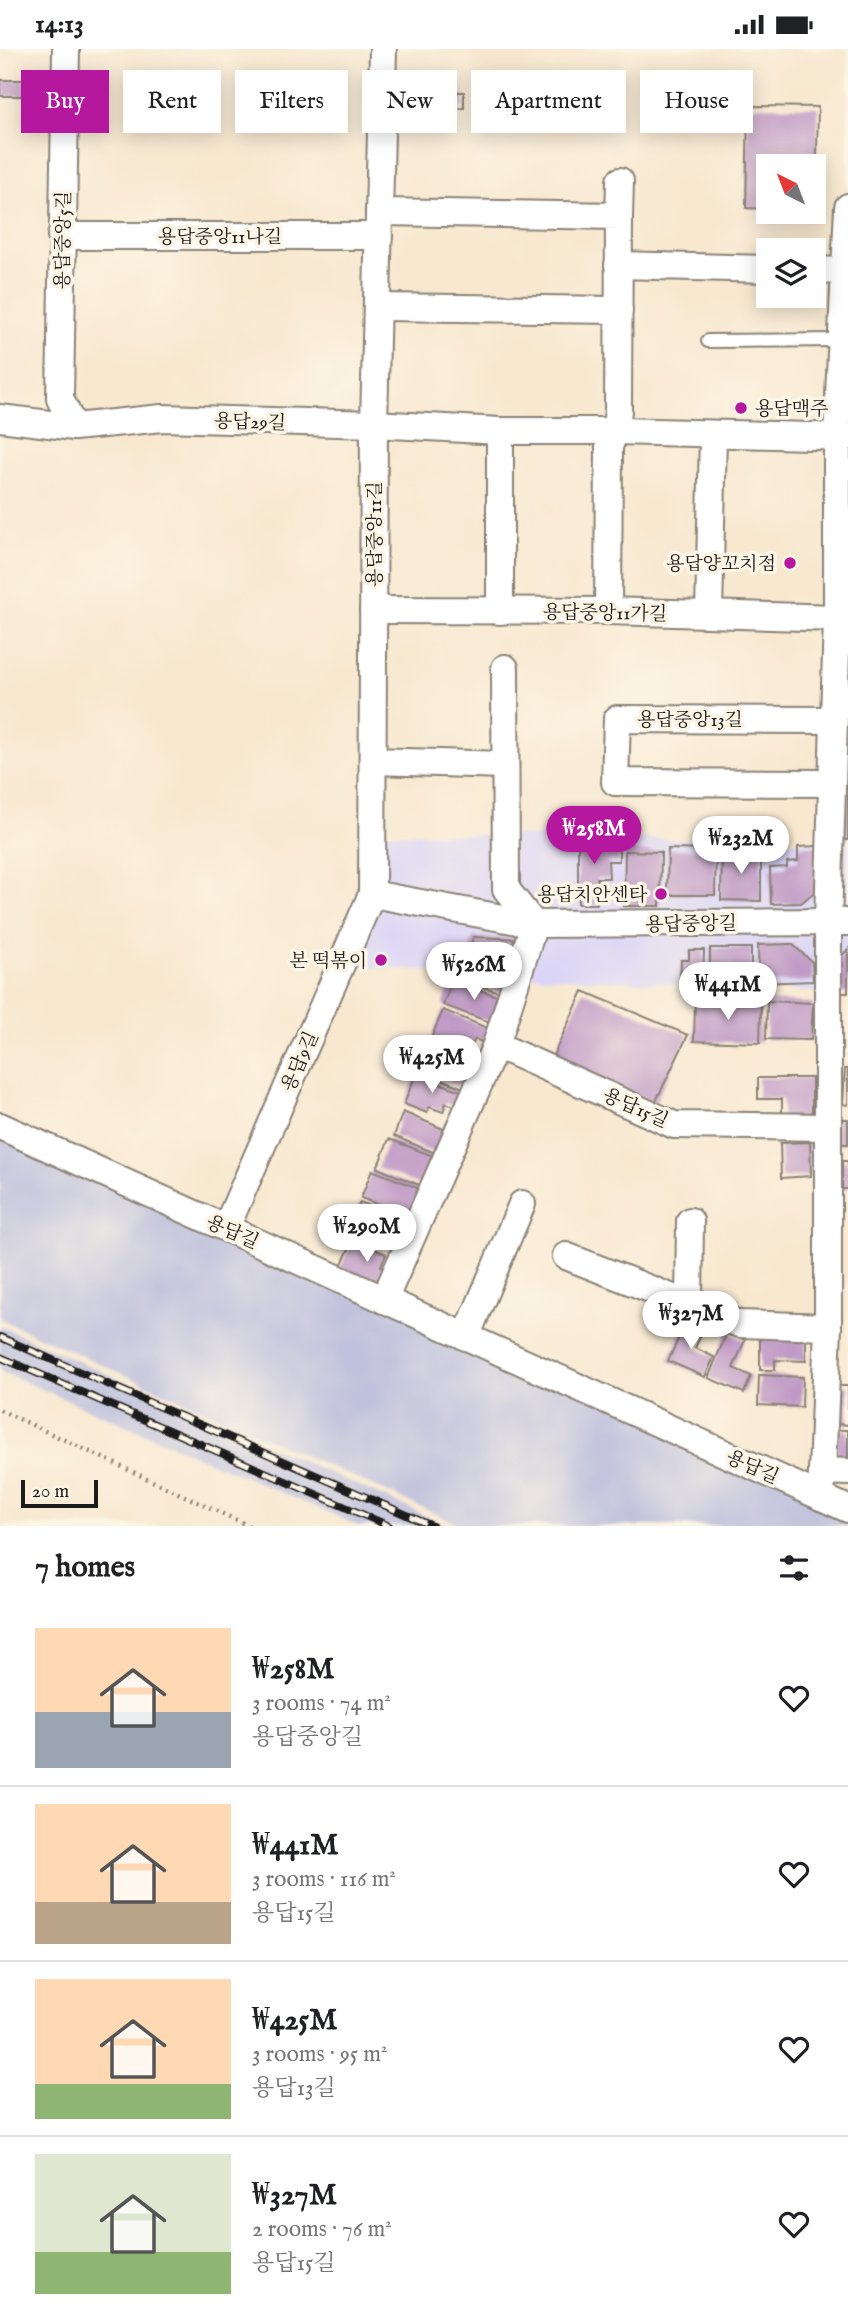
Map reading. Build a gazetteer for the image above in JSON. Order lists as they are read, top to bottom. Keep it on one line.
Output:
{"streets":{"street":["용답중앙11나길","용답중앙5길","용답29길","용답중앙11길","용답중앙11가길","용답중앙13길","용답중앙길","용답9길","용답15길","용답길"]},"crossings":[["용답중앙11나길","용답중앙5길"],["용답중앙11나길","용답중앙11길"],["용답중앙5길","용답29길"],["용답29길","용답중앙11길"],["용답중앙11길","용답중앙11가길"],["용답중앙11길","용답중앙길"],["용답중앙11길","용답9길"],["용답중앙길","용답9길"],["용답9길","용답길"]],"places":["용답맥주","용답양꼬치점","용답치안센타","본 떡볶이"],"scale_bar":"20 m","north":"top left","page":{"status":"14:13","chip":["Buy","Rent","Filters","New","Apartment","House"],"price":["₩258M","₩232M","₩526M","₩441M","₩425M","₩290M","₩327M"],"scale":"20 m","heading":"7 homes","list":[{"name":"₩258M","note":"3 rooms · 74 m² · 용답중앙길"},{"name":"₩441M","note":"3 rooms · 116 m² · 용답15길"},{"name":"₩425M","note":"3 rooms · 95 m² · 용답13길"},{"name":"₩327M","note":"2 rooms · 76 m² · 용답15길"}]}}
